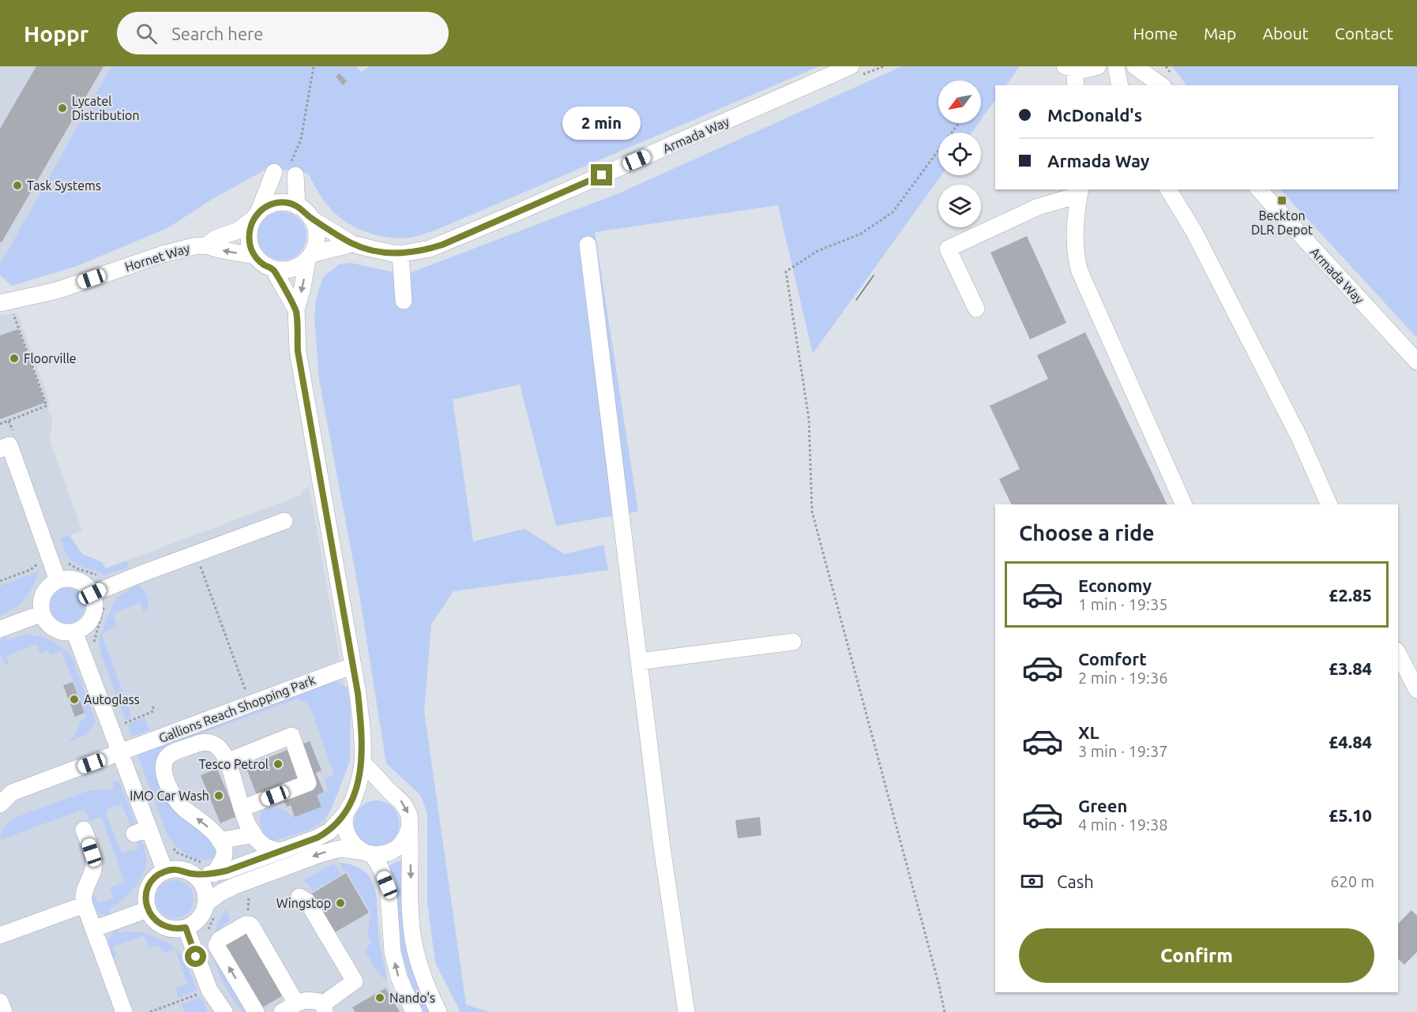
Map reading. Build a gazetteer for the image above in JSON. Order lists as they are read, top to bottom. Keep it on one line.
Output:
{"streets":{"street":["Armada Way","Hornet Way","Gallions Reach Shopping Park"]},"crossings":[["Armada Way","Hornet Way"]],"places":{"other":["Lycatel Distribution","Task Systems","Floorville","Autoglass","Tesco Petrol","IMO Car Wash","Wingstop","Nando's"],"transit":["Beckton DLR Depot"]},"north":"bottom left","page":{"header":"Hoppr","search":"Search here","nav":["Home","Map","About","Contact"],"banner":["McDonald's","Armada Way"],"bubble":"2 min","heading":"Choose a ride","list":[{"name":"Economy","note":"1 min · 19:35","value":"£2.85"},{"name":"Comfort","note":"2 min · 19:36","value":"£3.84"},{"name":"XL","note":"3 min · 19:37","value":"£4.84"},{"name":"Green","note":"4 min · 19:38","value":"£5.10"}],"pay":["Cash","620 m"],"buttons":"Confirm"}}
